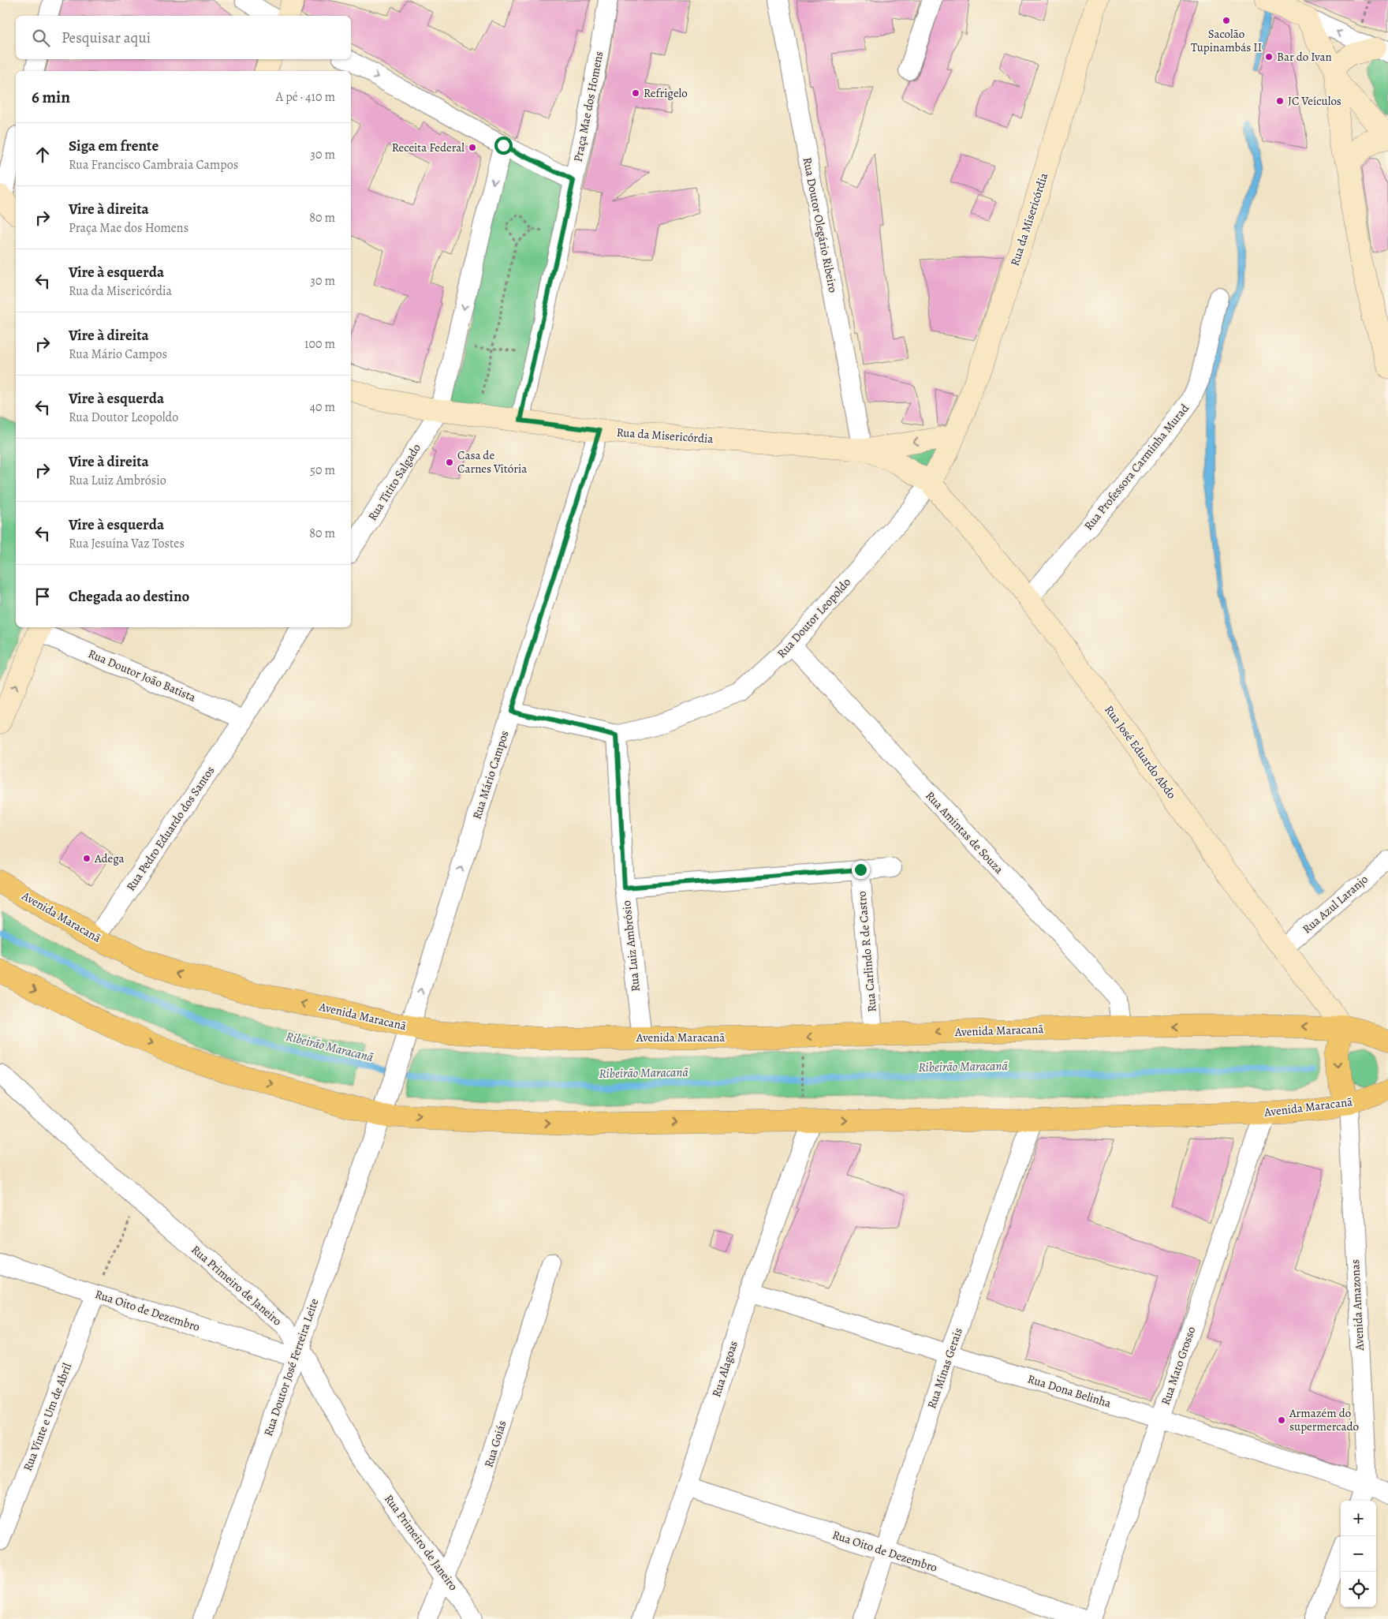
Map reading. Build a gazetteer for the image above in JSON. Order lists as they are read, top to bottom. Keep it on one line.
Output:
{"streets":{"main road":["Avenida Maracanã"],"street":["Praça Mae dos Homens","Rua da Misericórdia","Rua Doutor Olegário Ribeiro","Rua Professora Carminha Murad","Rua Titito Salgado","Rua Doutor Leopoldo","Rua Doutor João Batista","Rua José Eduardo Abdo","Rua Mário Campos","Rua Pedro Eduardo dos Santos","Rua Amintas de Souza","Rua Azul Laranjo","Rua Luiz Ambrósio","Rua Carlindo R de Castro","Rua Primeiro de Janeiro","Avenida Amazonas","Rua Oito de Dezembro","Rua Mato Grosso","Rua Doutor José Ferreira Leite","Rua Minas Gerais","Rua Alagoas","Rua Dona Belinha","Rua Vinte e Um de Abril","Rua Goiás"]},"crossings":[["Praça Mae dos Homens","Rua da Misericórdia"],["Rua da Misericórdia","Rua Doutor Olegário Ribeiro"],["Rua da Misericórdia","Rua Titito Salgado"],["Rua da Misericórdia","Rua Doutor Leopoldo"],["Rua da Misericórdia","Rua José Eduardo Abdo"],["Rua da Misericórdia","Rua Mário Campos"],["Rua Professora Carminha Murad","Rua José Eduardo Abdo"],["Rua Doutor Leopoldo","Rua José Eduardo Abdo"],["Rua Doutor Leopoldo","Rua Mário Campos"],["Rua Doutor Leopoldo","Rua Amintas de Souza"],["Rua Doutor Leopoldo","Rua Luiz Ambrósio"],["Rua Doutor João Batista","Rua Pedro Eduardo dos Santos"],["Rua José Eduardo Abdo","Rua Azul Laranjo"],["Rua José Eduardo Abdo","Avenida Maracanã"],["Rua Mário Campos","Avenida Maracanã"],["Rua Mário Campos","Rua Doutor José Ferreira Leite"],["Rua Pedro Eduardo dos Santos","Avenida Maracanã"],["Rua Amintas de Souza","Avenida Maracanã"],["Avenida Maracanã","Rua Luiz Ambrósio"],["Avenida Maracanã","Rua Carlindo R de Castro"],["Avenida Maracanã","Avenida Amazonas"],["Avenida Maracanã","Rua Mato Grosso"],["Avenida Maracanã","Rua Doutor José Ferreira Leite"],["Avenida Maracanã","Rua Minas Gerais"],["Avenida Maracanã","Rua Alagoas"],["Rua Primeiro de Janeiro","Rua Oito de Dezembro"],["Rua Primeiro de Janeiro","Rua Doutor José Ferreira Leite"],["Rua Primeiro de Janeiro","Rua Goiás"],["Avenida Amazonas","Rua Dona Belinha"],["Rua Oito de Dezembro","Rua Doutor José Ferreira Leite"],["Rua Oito de Dezembro","Rua Minas Gerais"],["Rua Oito de Dezembro","Rua Alagoas"],["Rua Oito de Dezembro","Rua Vinte e Um de Abril"],["Rua Mato Grosso","Rua Dona Belinha"],["Rua Minas Gerais","Rua Dona Belinha"],["Rua Alagoas","Rua Dona Belinha"]],"one_way":["Rua Mário Campos"],"water":["Ribeirão Maracanã"],"places":["Sacolão Tupinambás II","Bar do Ivan","Refrigelo","JC Veículos","Receita Federal","Casa de Carnes Vitória","Adega","Armazém do supermercado"],"page":{"search":"Pesquisar aqui","heading":["6 min","A pé · 410 m"],"list":[["Siga em frente","Rua Francisco Cambraia Campos","30 m"],["Vire à direita","Praça Mae dos Homens","80 m"],["Vire à esquerda","Rua da Misericórdia","30 m"],["Vire à direita","Rua Mário Campos","100 m"],["Vire à esquerda","Rua Doutor Leopoldo","40 m"],["Vire à direita","Rua Luiz Ambrósio","50 m"],["Vire à esquerda","Rua Jesuína Vaz Tostes","80 m"],"Chegada ao destino"],"map_buttons":["+","−"]}}
